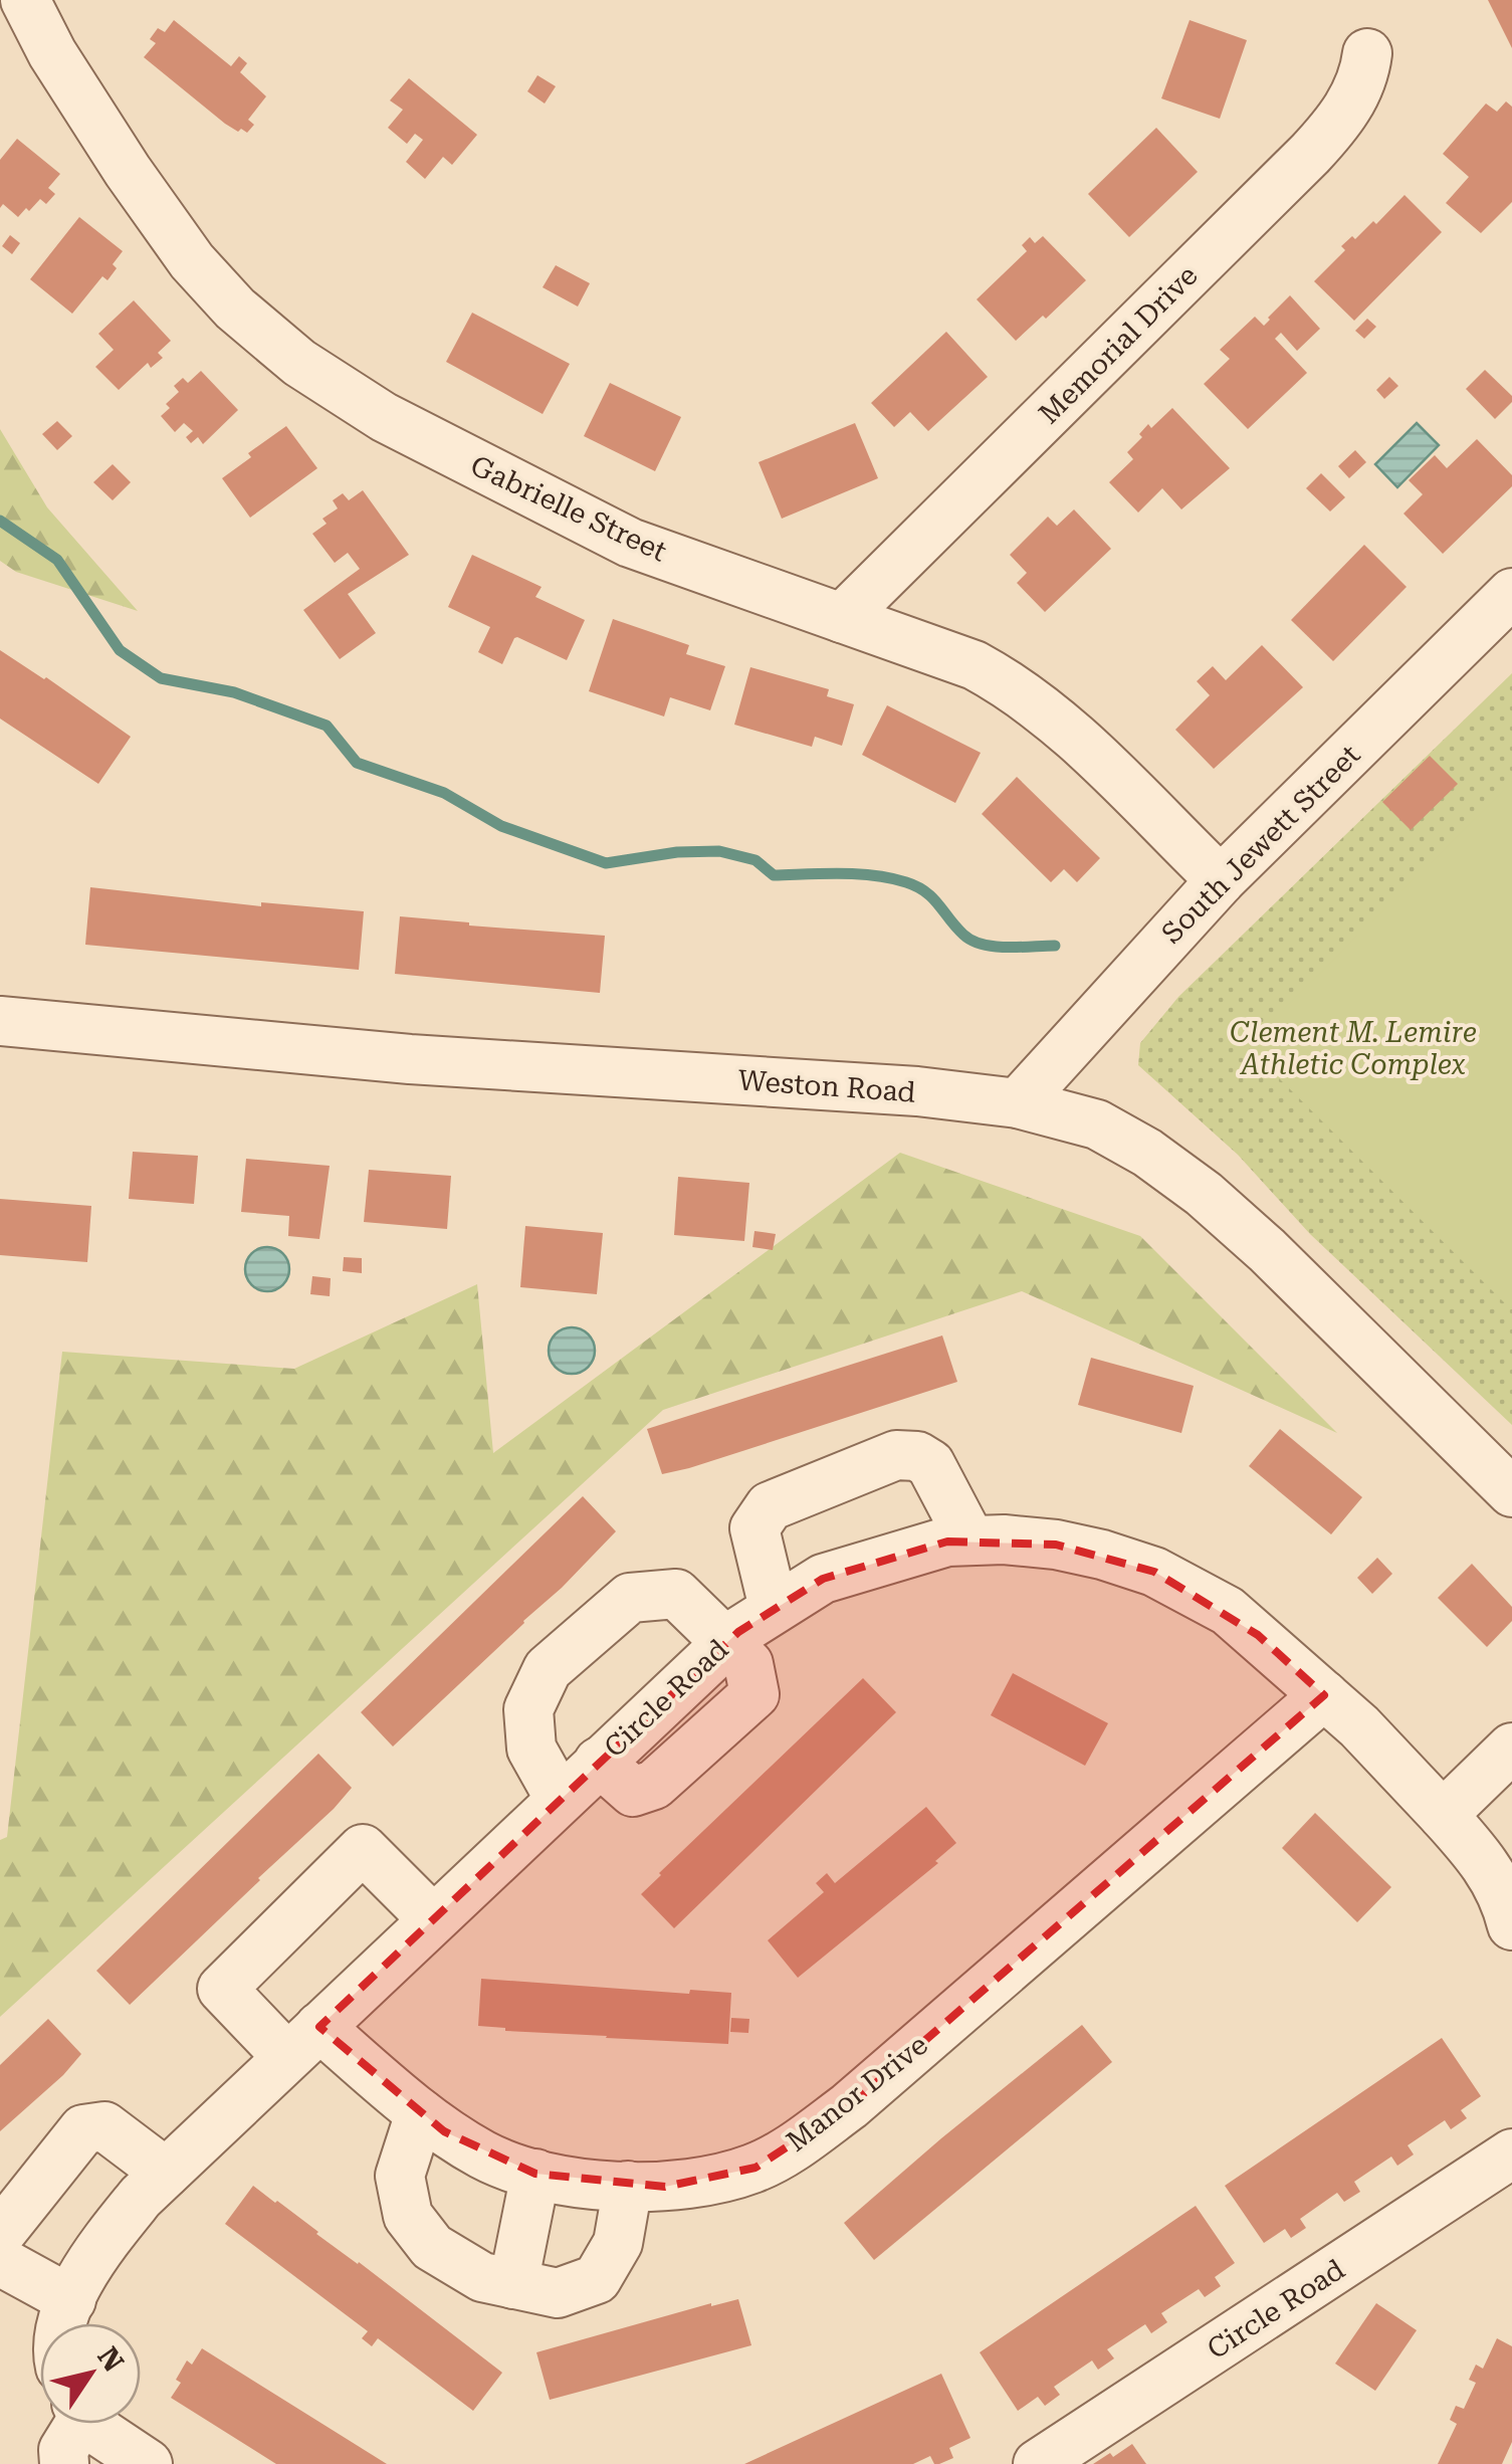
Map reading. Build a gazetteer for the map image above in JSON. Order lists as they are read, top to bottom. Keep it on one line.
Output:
{"streets":{"street":["Memorial Drive","Gabrielle Street","South Jewett Street","Weston Road","Circle Road","Manor Drive"]},"crossings":[["Memorial Drive","Gabrielle Street"],["Gabrielle Street","South Jewett Street"],["South Jewett Street","Weston Road"],["Circle Road","Manor Drive"]],"parks":["Clement M. Lemire Athletic Complex"],"north":"top right"}
